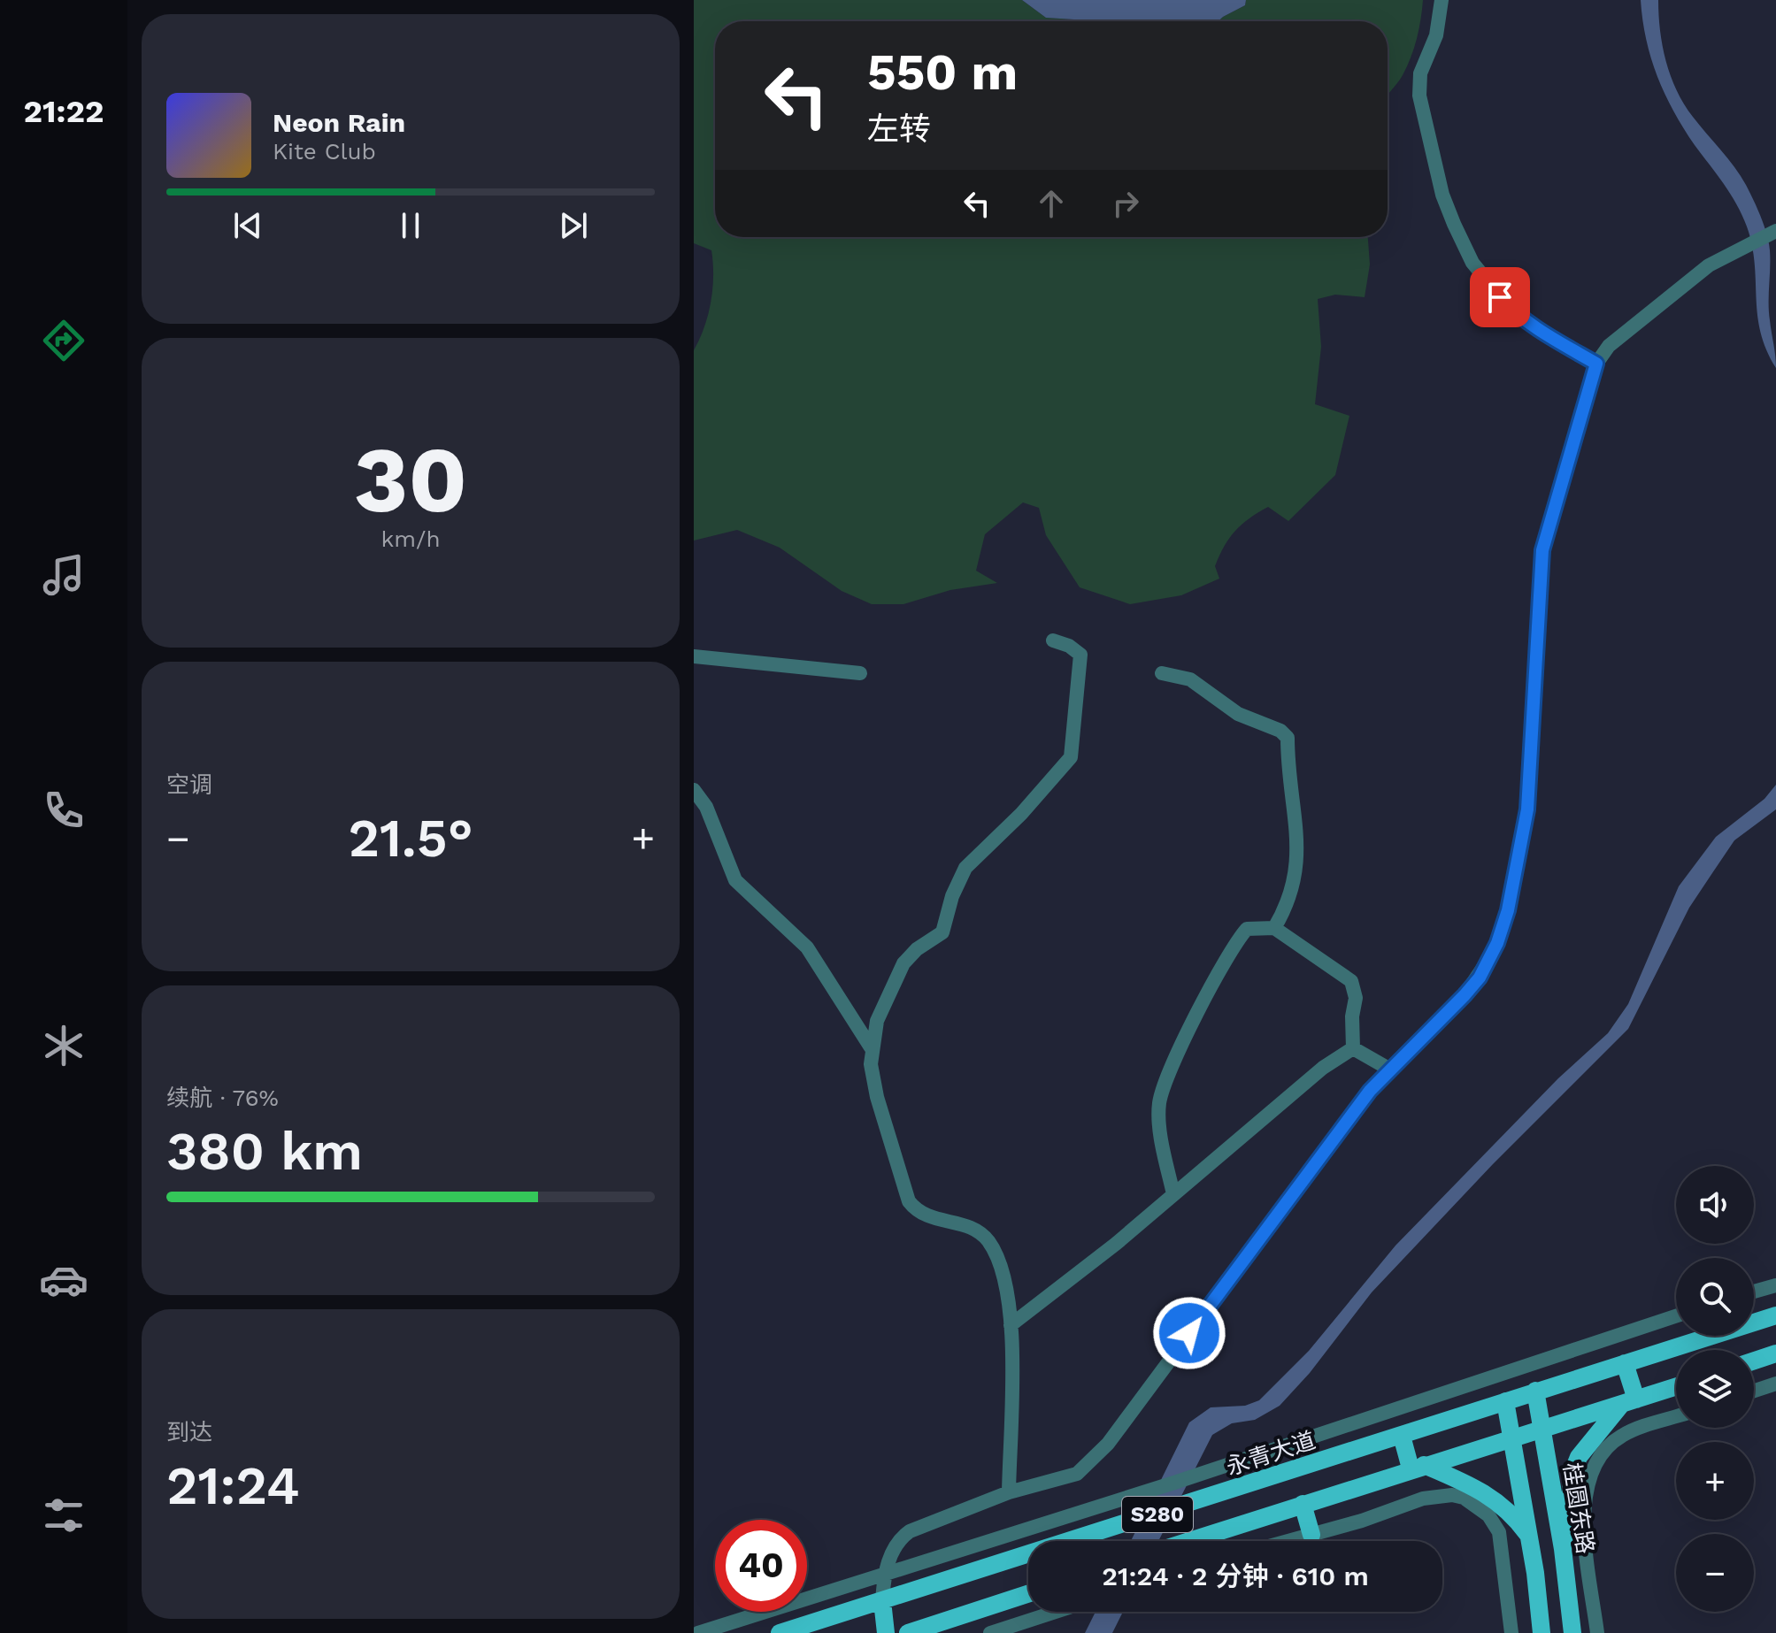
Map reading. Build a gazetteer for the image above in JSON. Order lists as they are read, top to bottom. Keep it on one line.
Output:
{"streets":{"main road":["永青大道","桂圆东路","S280"]},"crossings":[["永青大道","桂圆东路"],["桂圆东路","S280"]],"page":{"tabs":"21:22","turn":["550 m","左转"],"song":["Neon Rain","Kite Club"],"tile":[["30","km/h"],"空调",["续航 · 76%","380 km"],["到达","21:24"]],"heat":["−","21.5°","+"],"map_buttons":["+","−"],"limit":"40","trip":"21:24 · 2 分钟 · 610 m"}}
